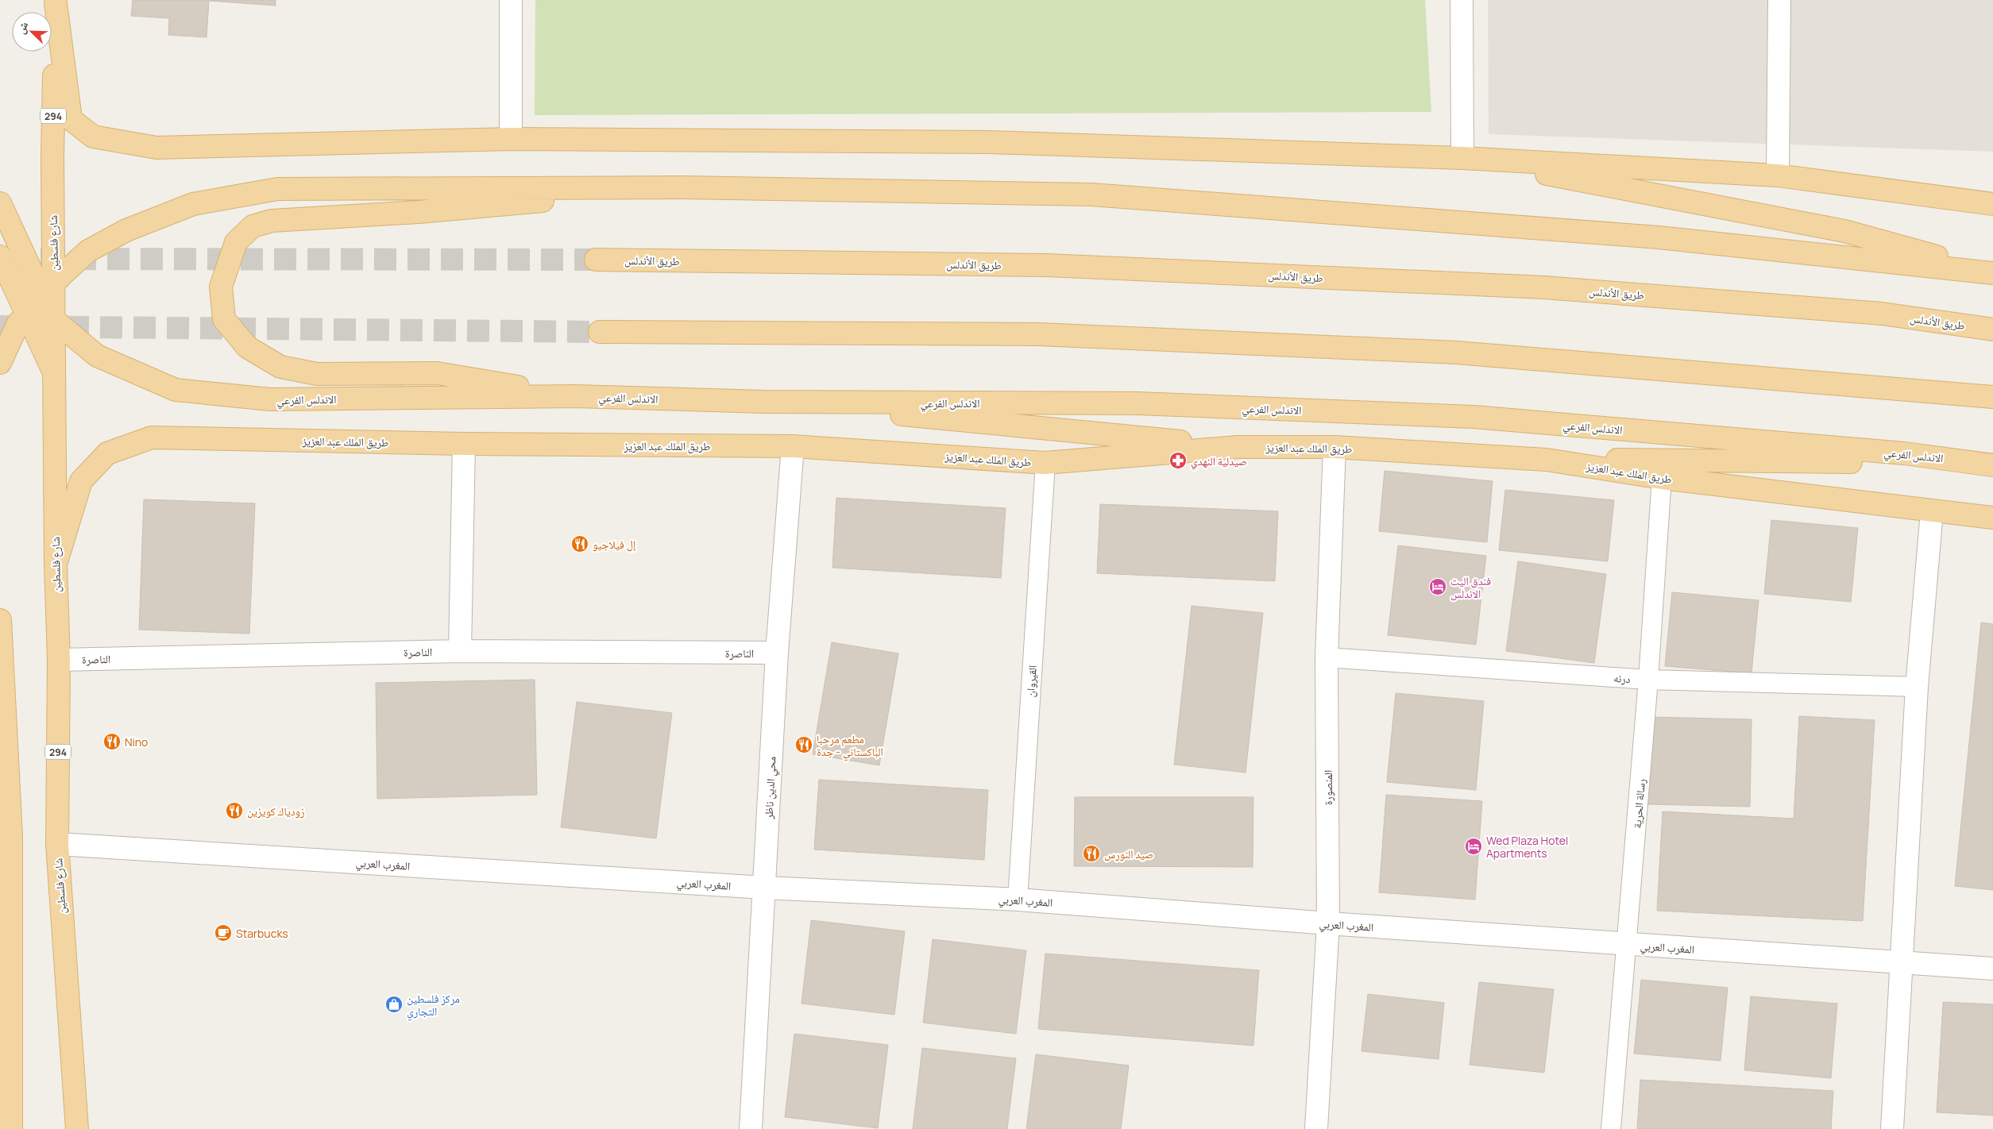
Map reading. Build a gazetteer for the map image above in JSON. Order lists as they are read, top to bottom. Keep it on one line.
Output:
{"streets":{"main road":["294","شارع فلسطين","طريق الأندلس","الاندلس الفرعي","طريق الملك عبد العزيز"],"street":["الناصرة","محي الدين ناظر","المنصورة","المغرب العربي"],"lane":["درنه","القيروان","رسالة الحرية"]},"crossings":[["شارع فلسطين","الاندلس الفرعي"],["شارع فلسطين","طريق الملك عبد العزيز"],["شارع فلسطين","الناصرة"],["شارع فلسطين","المغرب العربي"],["طريق الملك عبد العزيز","القيروان"],["طريق الملك عبد العزيز","محي الدين ناظر"],["طريق الملك عبد العزيز","المنصورة"],["طريق الملك عبد العزيز","رسالة الحرية"],["الناصرة","محي الدين ناظر"],["درنه","المنصورة"],["درنه","رسالة الحرية"],["القيروان","المغرب العربي"],["محي الدين ناظر","المغرب العربي"],["المنصورة","المغرب العربي"],["رسالة الحرية","المغرب العربي"]],"places":{"pharmacy":["صيدلية النهدي"],"restaurant":["إل فيلاجيو","Nino","مطعم مرحبا الباكستاني - جدة","زودياك كويزين","صيد النورس"],"hotel":["فندق اليت الاندلس","Wed Plaza Hotel Apartments"],"cafe":["Starbucks"],"shop":["مركز فلسطين التجاري"]},"north":"top left"}
